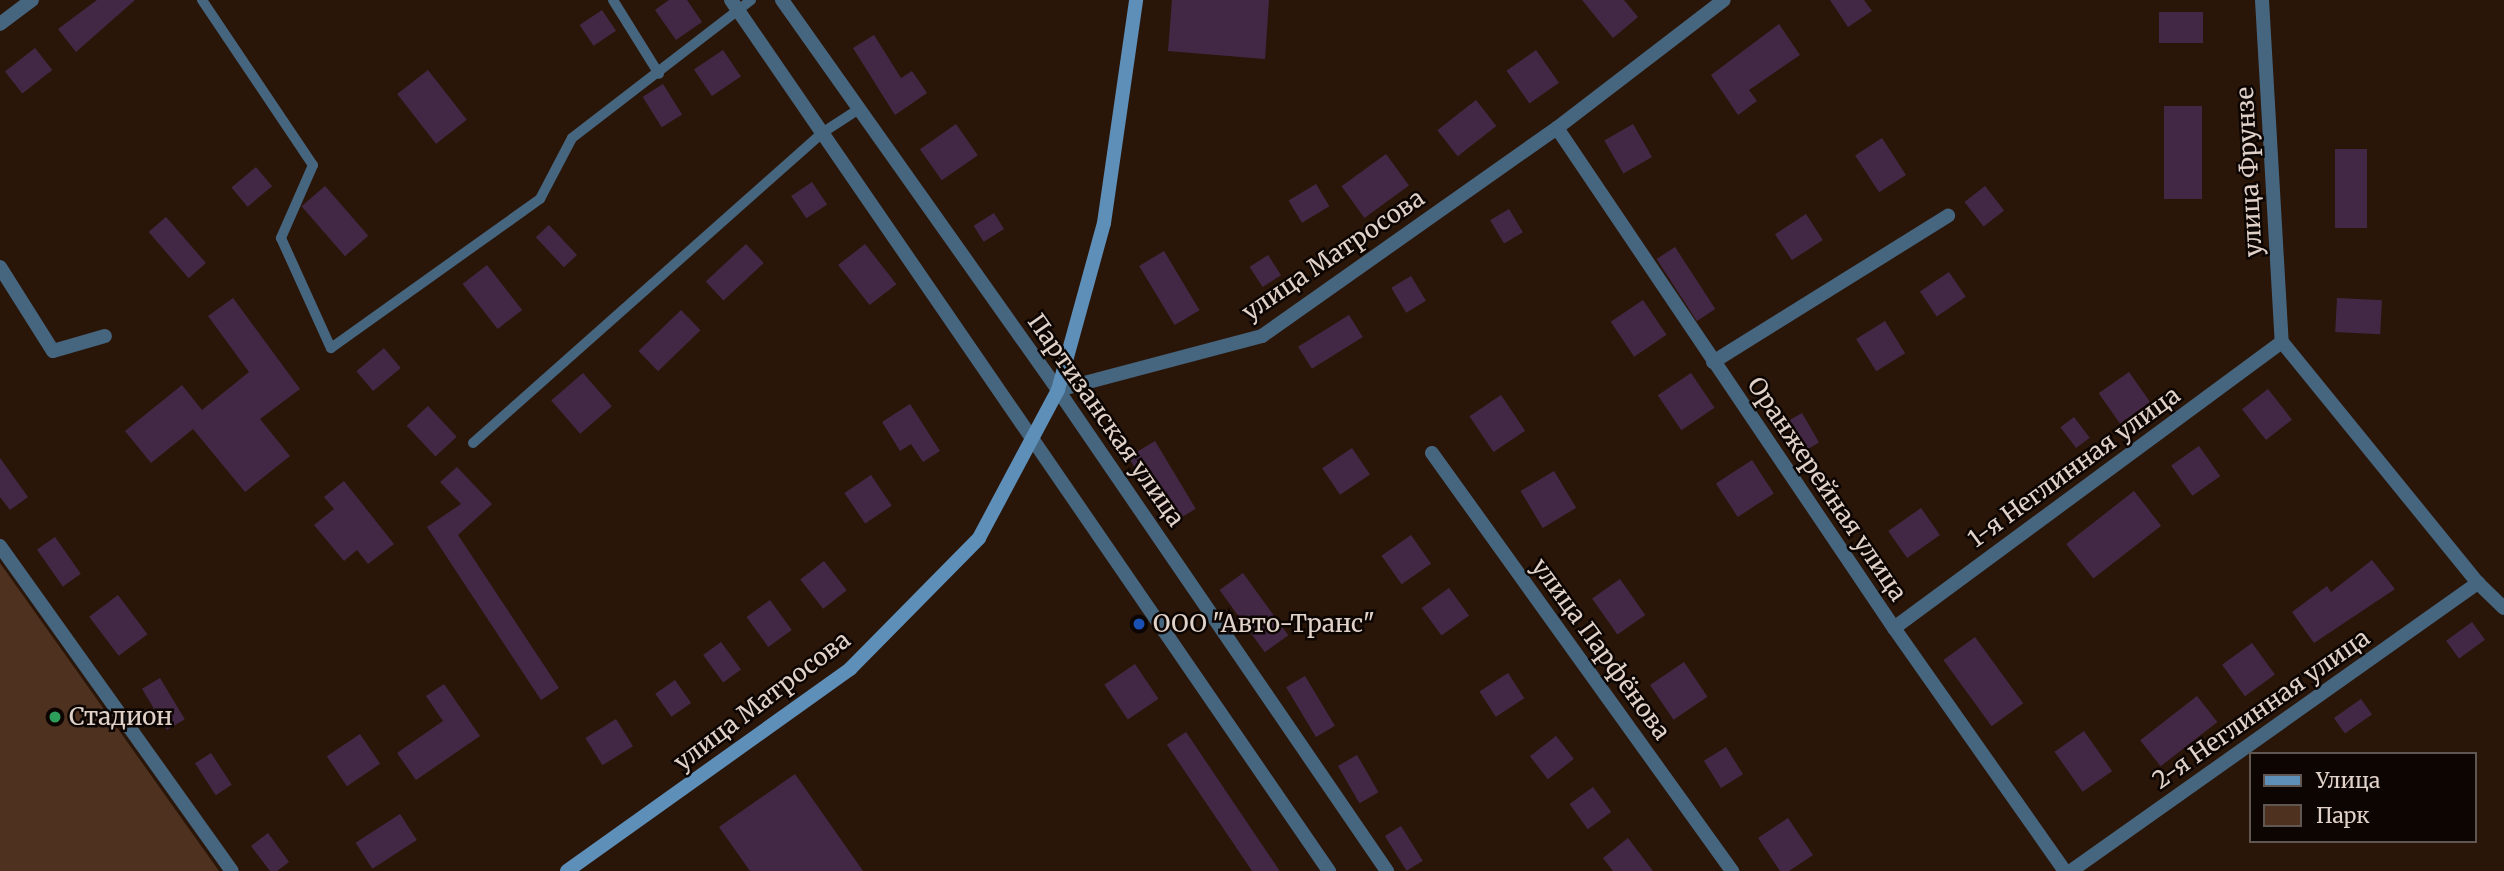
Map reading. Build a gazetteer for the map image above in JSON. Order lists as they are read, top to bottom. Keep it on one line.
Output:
{"streets":{"main road":["улица Матросова"],"street":["улица Фрунзе","Партизанская улица","1-я Неглинная улица","Оранжерейная улица","улица Парфёнова","2-я Неглинная улица"]},"crossings":[["улица Фрунзе","1-я Неглинная улица"],["улица Матросова","Партизанская улица"],["улица Матросова","Оранжерейная улица"],["1-я Неглинная улица","Оранжерейная улица"]],"places":["ООО \"Авто-Транс\"","Стадион"],"legend":["Улица","Парк"]}
